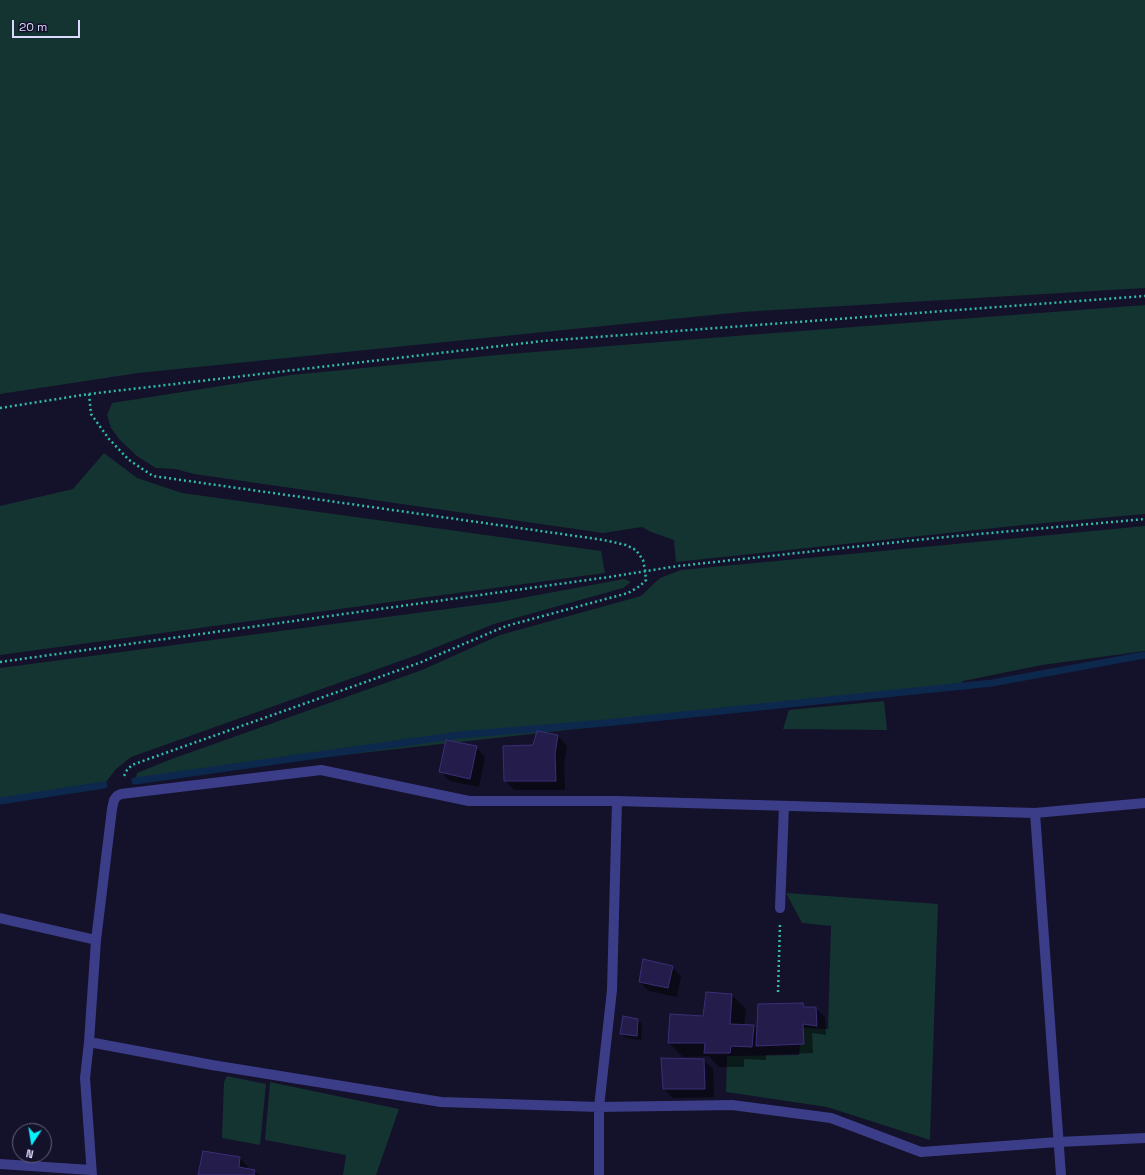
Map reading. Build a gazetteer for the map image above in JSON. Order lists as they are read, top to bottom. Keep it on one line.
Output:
{"scale_bar":"20 m","north":"bottom"}
